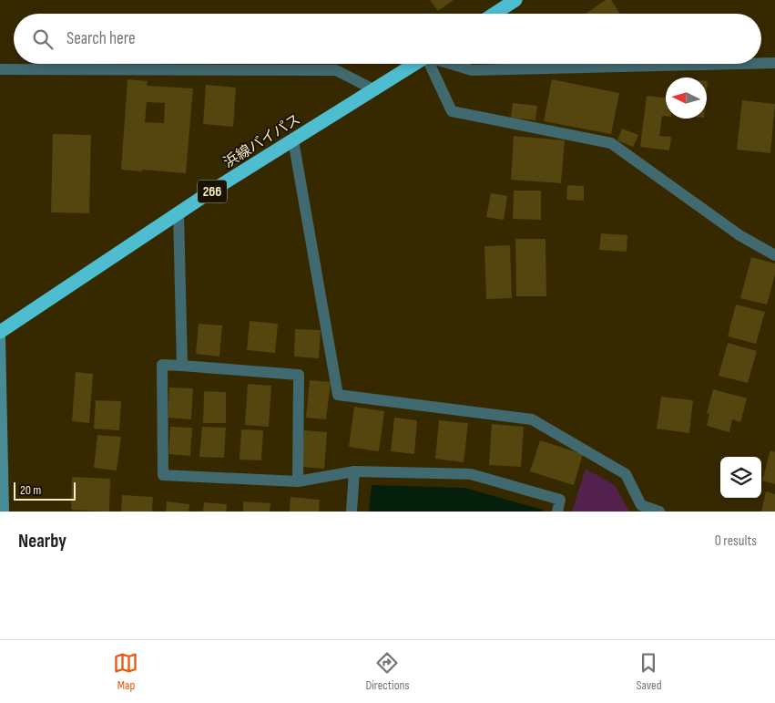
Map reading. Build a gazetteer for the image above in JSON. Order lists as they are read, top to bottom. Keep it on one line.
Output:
{"streets":{"highway":["浜線バイパス","266"]},"scale_bar":"20 m","north":"left","page":{"search":"Search here","scale":"20 m","heading":["Nearby","0 results"],"nav":["Map","Directions","Saved"]}}
